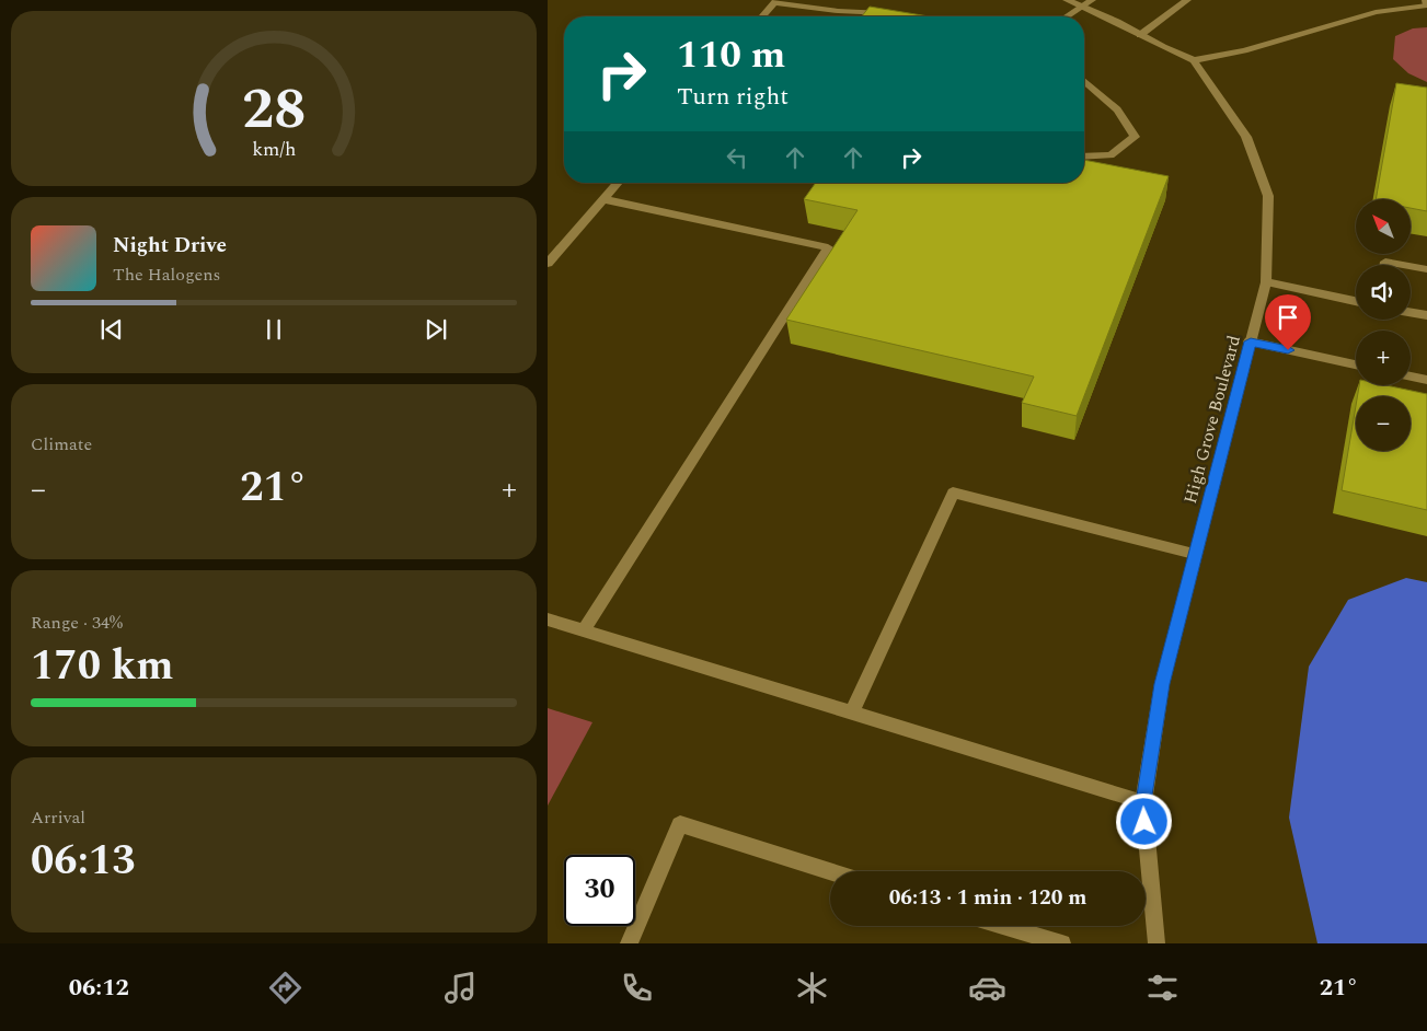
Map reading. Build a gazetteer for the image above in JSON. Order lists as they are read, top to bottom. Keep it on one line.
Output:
{"streets":{"street":["High Grove Boulevard"]},"north":"top left","page":{"turn":["110 m","Turn right"],"map_buttons":["+","−"],"song":["Night Drive","The Halogens"],"tile":["Climate",["Range · 34%","170 km"],["Arrival","06:13"]],"heat":["−","21°","+"],"limit":"30","trip":"06:13 · 1 min · 120 m","tabs":["06:12","21°"],"gauge":["28","km/h"]}}
